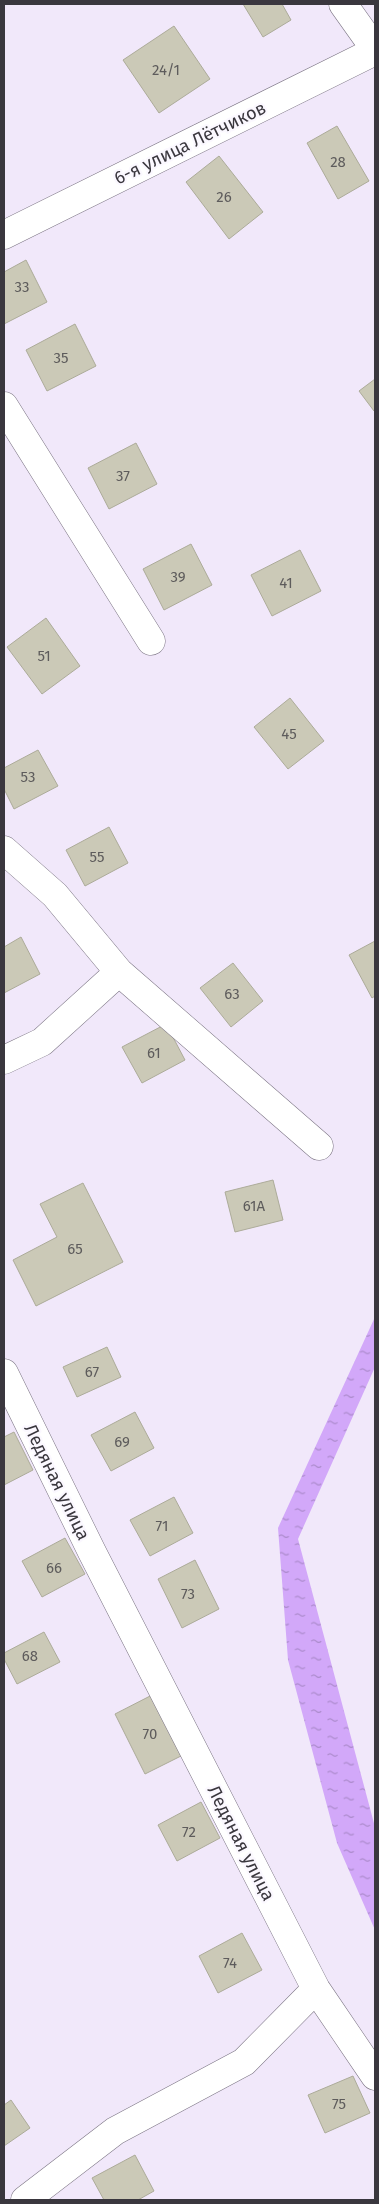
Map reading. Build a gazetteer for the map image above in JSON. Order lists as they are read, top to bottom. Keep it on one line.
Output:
{"streets":{"street":["6-я улица Лётчиков","Ледяная улица"]},"house_numbers":["24/1","28","26","33","35","37","39","41","51","45","53","55","63","61","61А","65","67","69","71","66","73","68","70","72","74","75"]}
